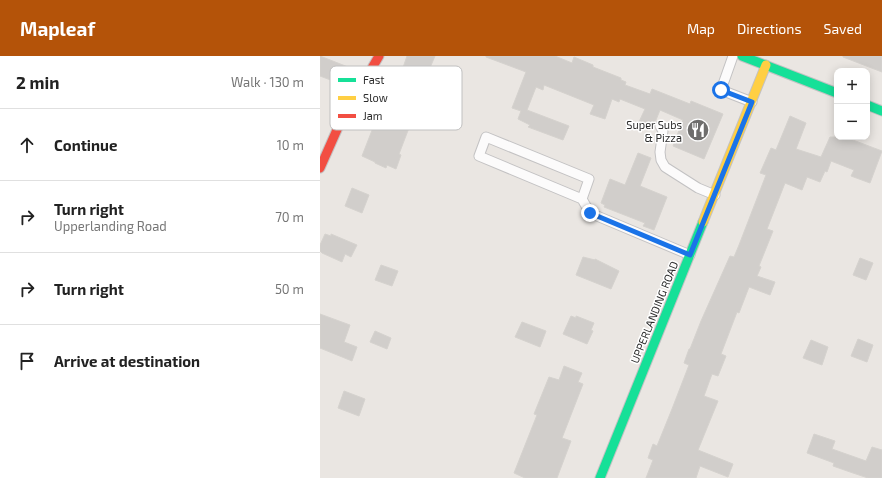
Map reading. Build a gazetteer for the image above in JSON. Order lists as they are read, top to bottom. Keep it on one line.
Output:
{"streets":{"street":["UPPERLANDING ROAD"]},"places":{"restaurant":["Super Subs & Pizza"]},"legend":["Fast","Slow","Jam"],"page":{"header":"Mapleaf","nav":["Map","Directions","Saved"],"heading":["2 min","Walk · 130 m"],"map_buttons":["+","−"],"list":[["Continue","10 m"],["Turn right","Upperlanding Road","70 m"],["Turn right","50 m"],"Arrive at destination"]}}
